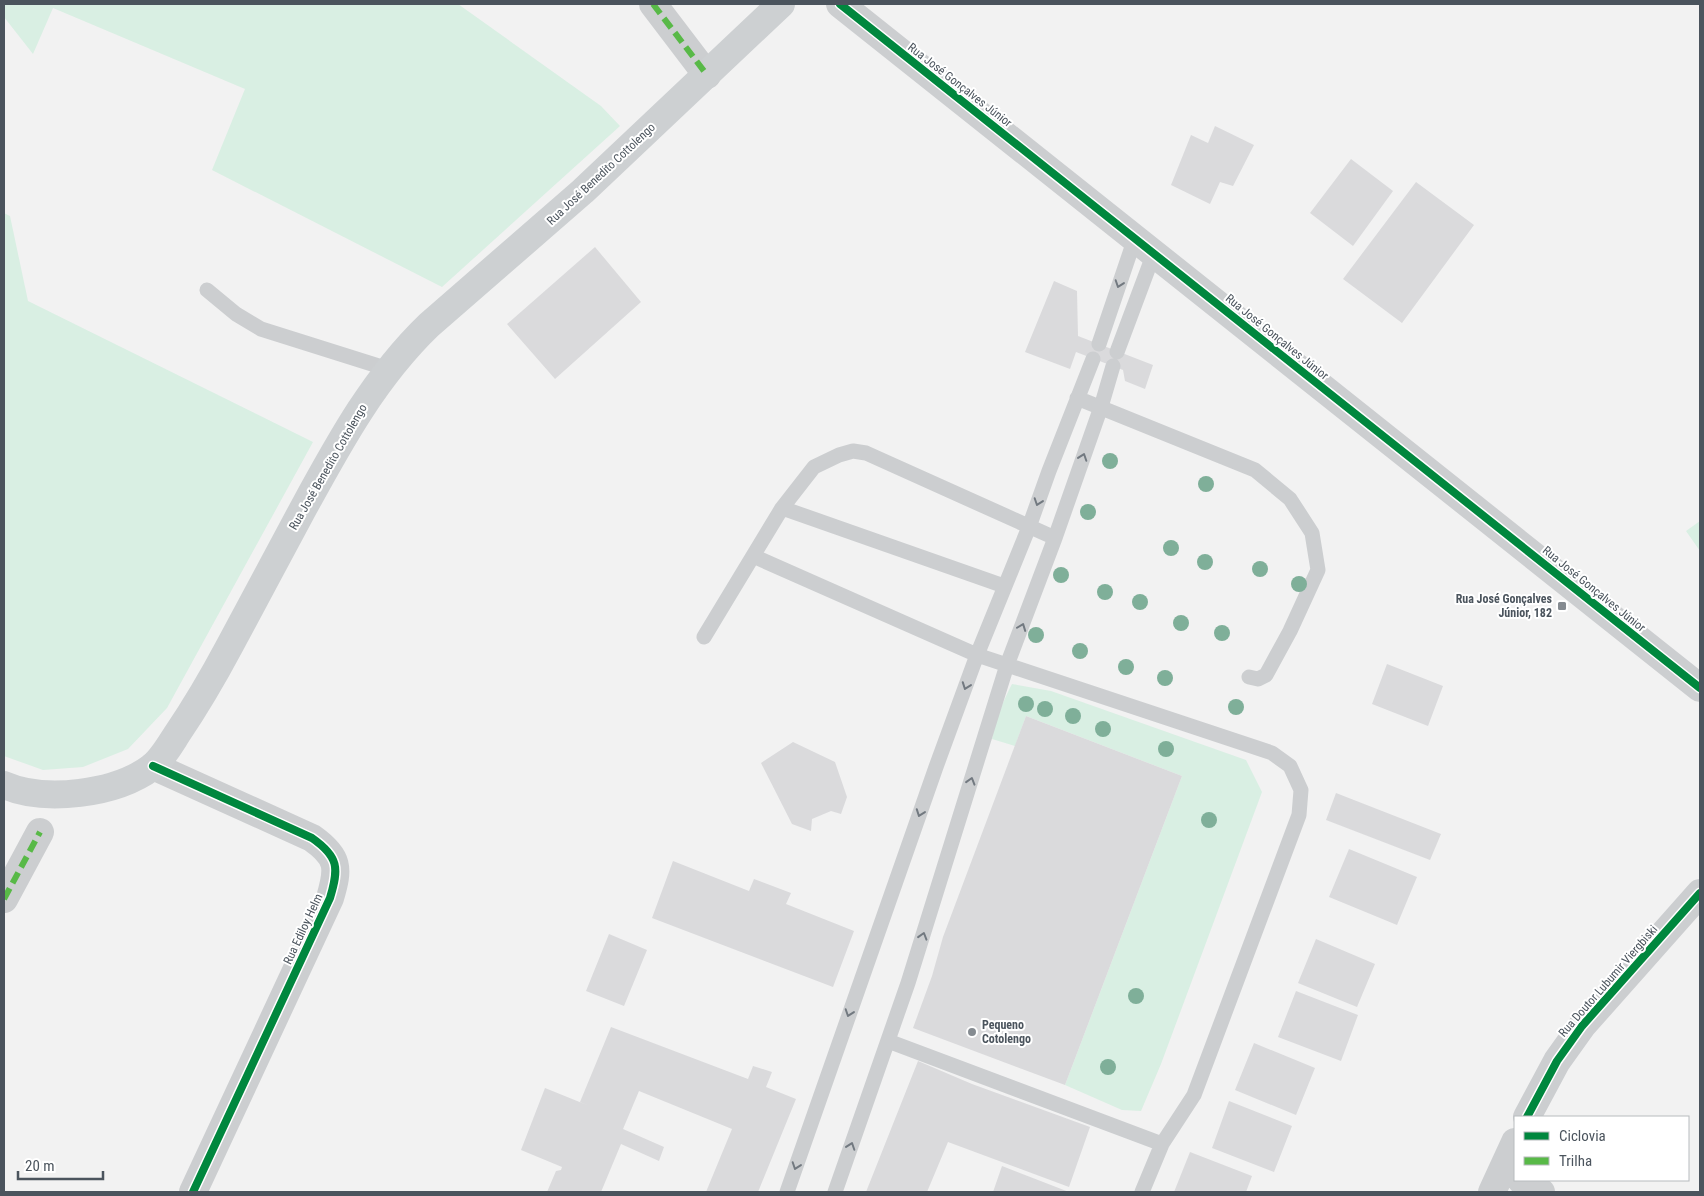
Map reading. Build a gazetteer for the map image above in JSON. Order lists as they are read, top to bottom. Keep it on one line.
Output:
{"streets":{"main road":["Rua José Benedito Cottolengo"],"street":["Rua José Gonçalves Júnior","Rua Ediloy Helm","Rua Doutor Lubumir Viergbiski"]},"crossings":[["Rua José Benedito Cottolengo","Rua Ediloy Helm"]],"places":{"transit":["Rua José Gonçalves Júnior, 182"],"other":["Pequeno Cotolengo"]},"legend":["Ciclovia","Trilha"],"scale_bar":"20 m"}
